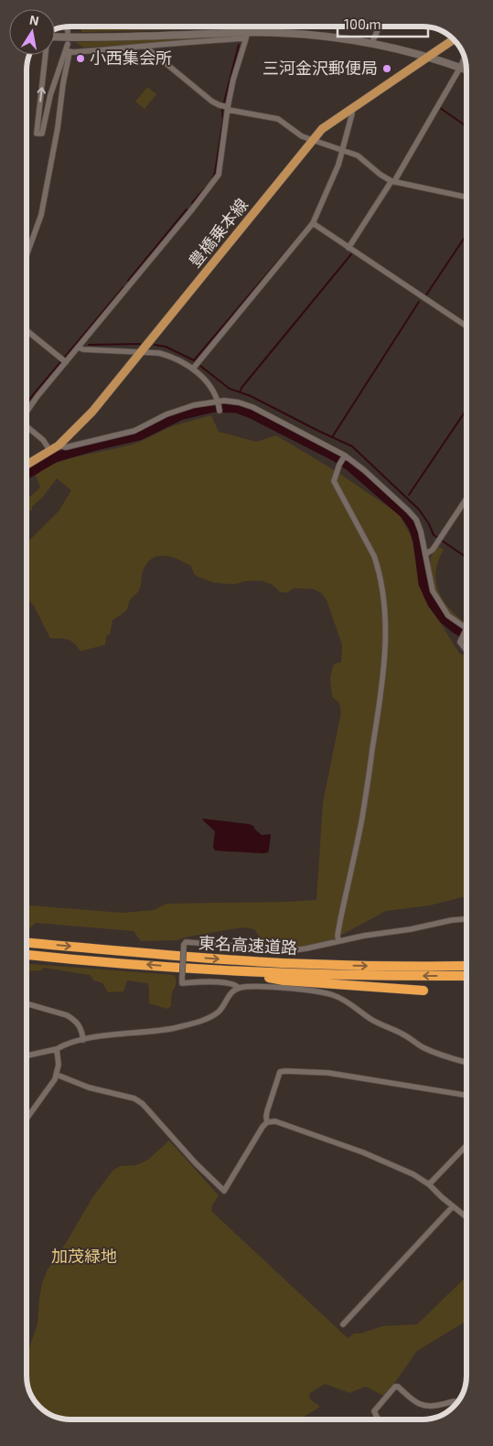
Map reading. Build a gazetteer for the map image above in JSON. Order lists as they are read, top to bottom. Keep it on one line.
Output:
{"streets":{"highway":["東名高速道路"],"main road":["豊橋乗本線"]},"parks":["加茂緑地"],"places":["小西集会所","三河金沢郵便局"],"scale_bar":"100 m","north":"top"}
